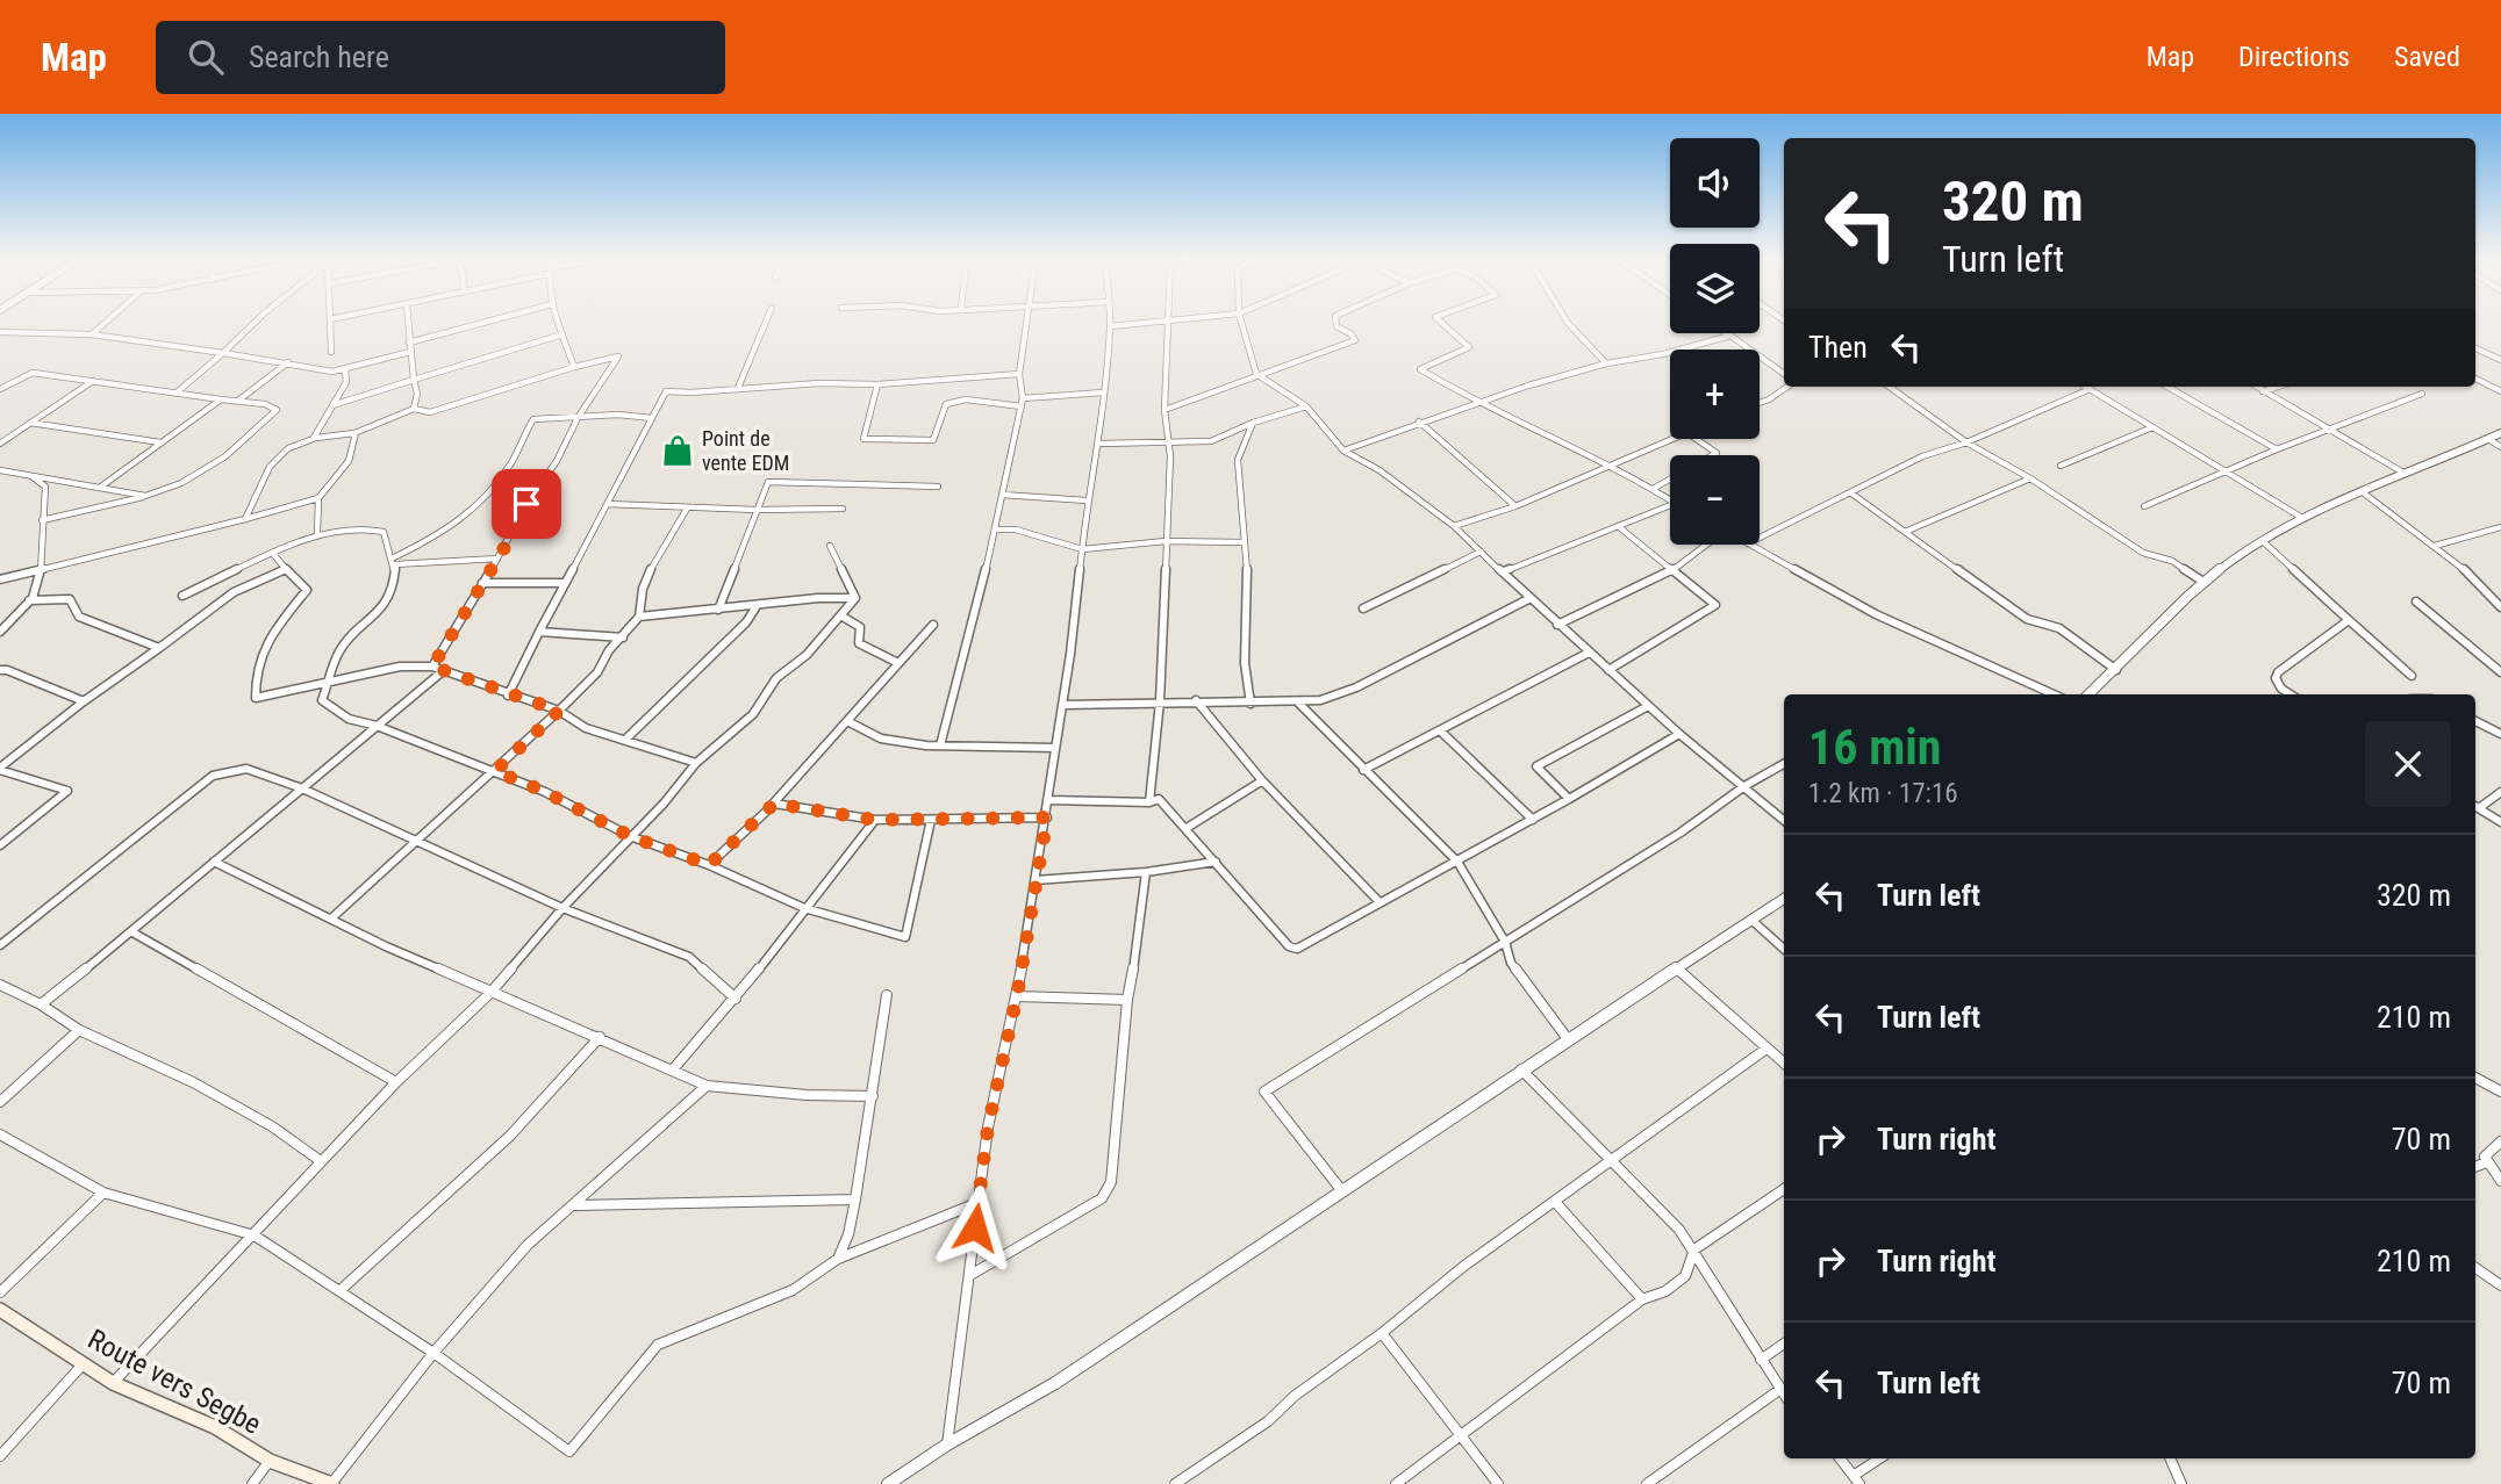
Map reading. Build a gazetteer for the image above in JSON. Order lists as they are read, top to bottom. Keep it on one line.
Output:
{"streets":{"main road":["Route vers Segbe"]},"places":{"shop":["Point de vente EDM"]},"page":{"header":"Map","search":"Search here","nav":["Map","Directions","Saved"],"map_buttons":["+","−"],"turn":["320 m","Turn left"],"then":"Then","heading":["16 min","1.2 km · 17:16"],"list":[{"name":"Turn left","value":"320 m"},{"name":"Turn left","value":"210 m"},{"name":"Turn right","value":"70 m"},{"name":"Turn right","value":"210 m"},{"name":"Turn left","value":"70 m"}]}}
